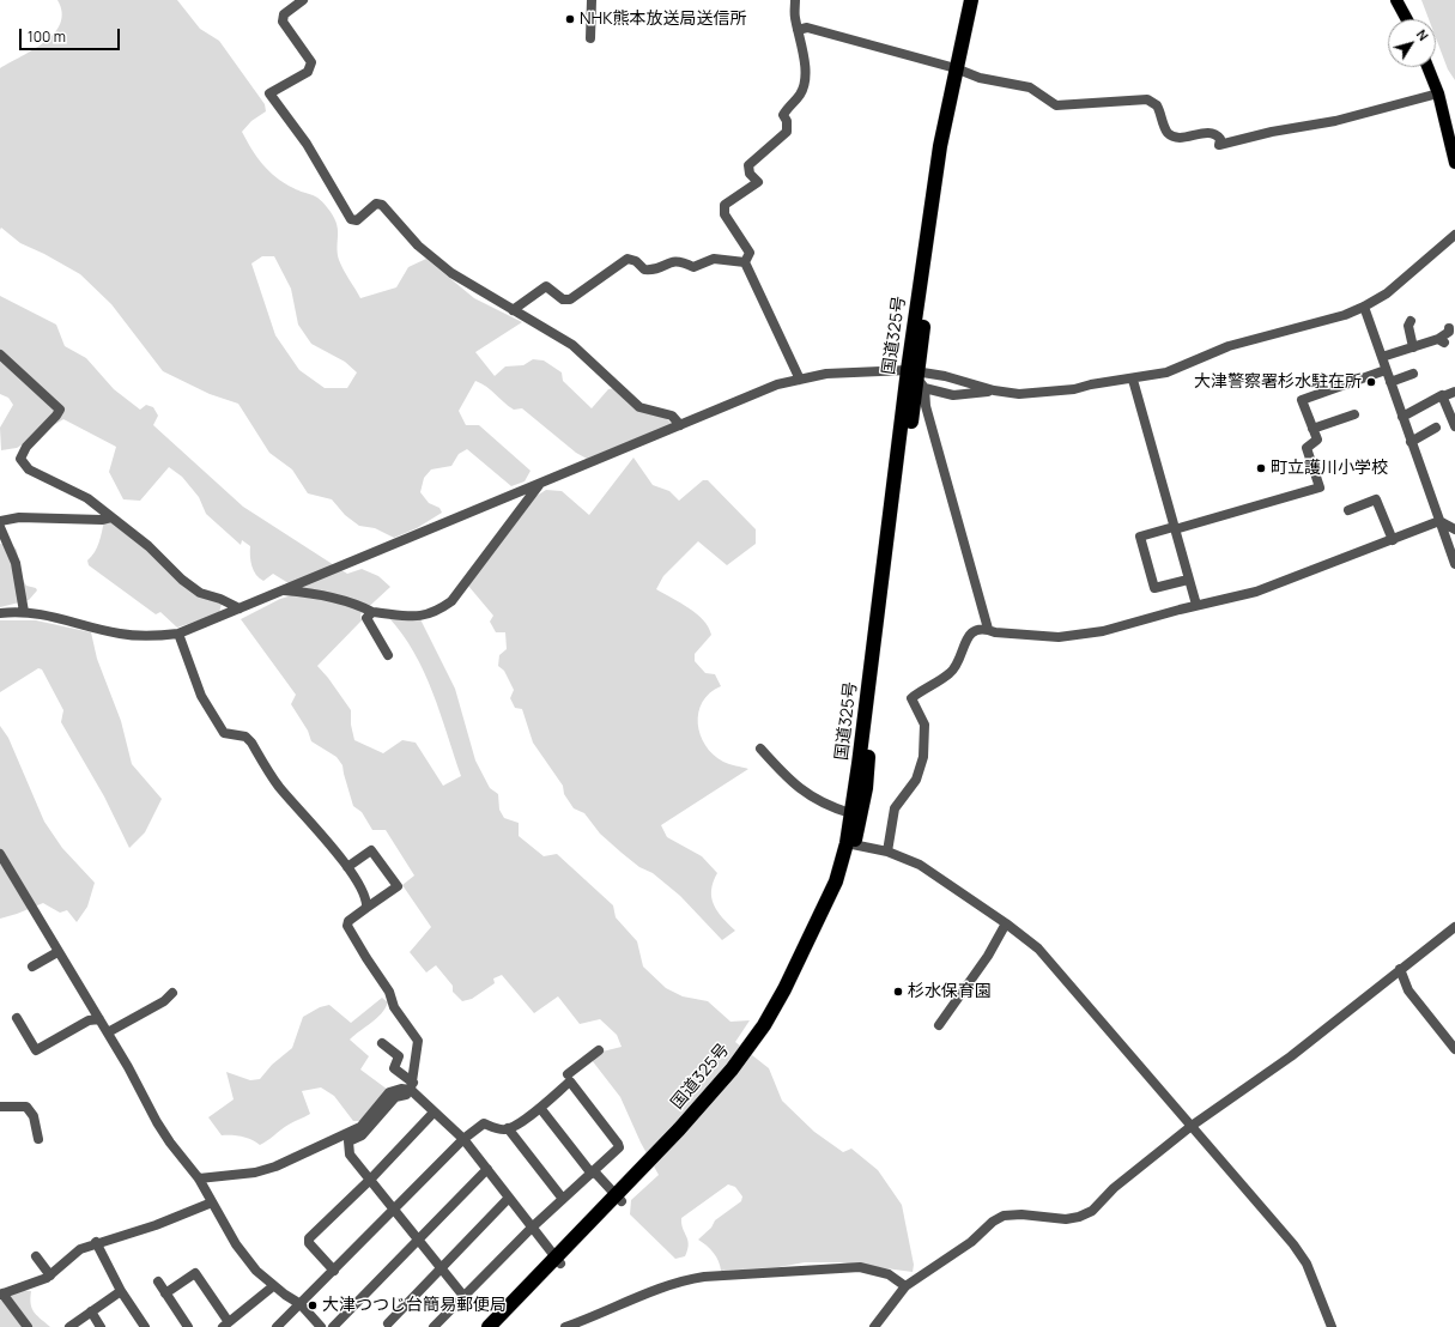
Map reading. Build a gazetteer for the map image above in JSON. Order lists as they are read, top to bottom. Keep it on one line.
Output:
{"streets":{"highway":["国道325号"]},"places":["NHK熊本放送局送信所","大津警察署杉水駐在所","町立護川小学校","杉水保育園","大津つつじ台簡易郵便局"],"scale_bar":"100 m","north":"top right"}
